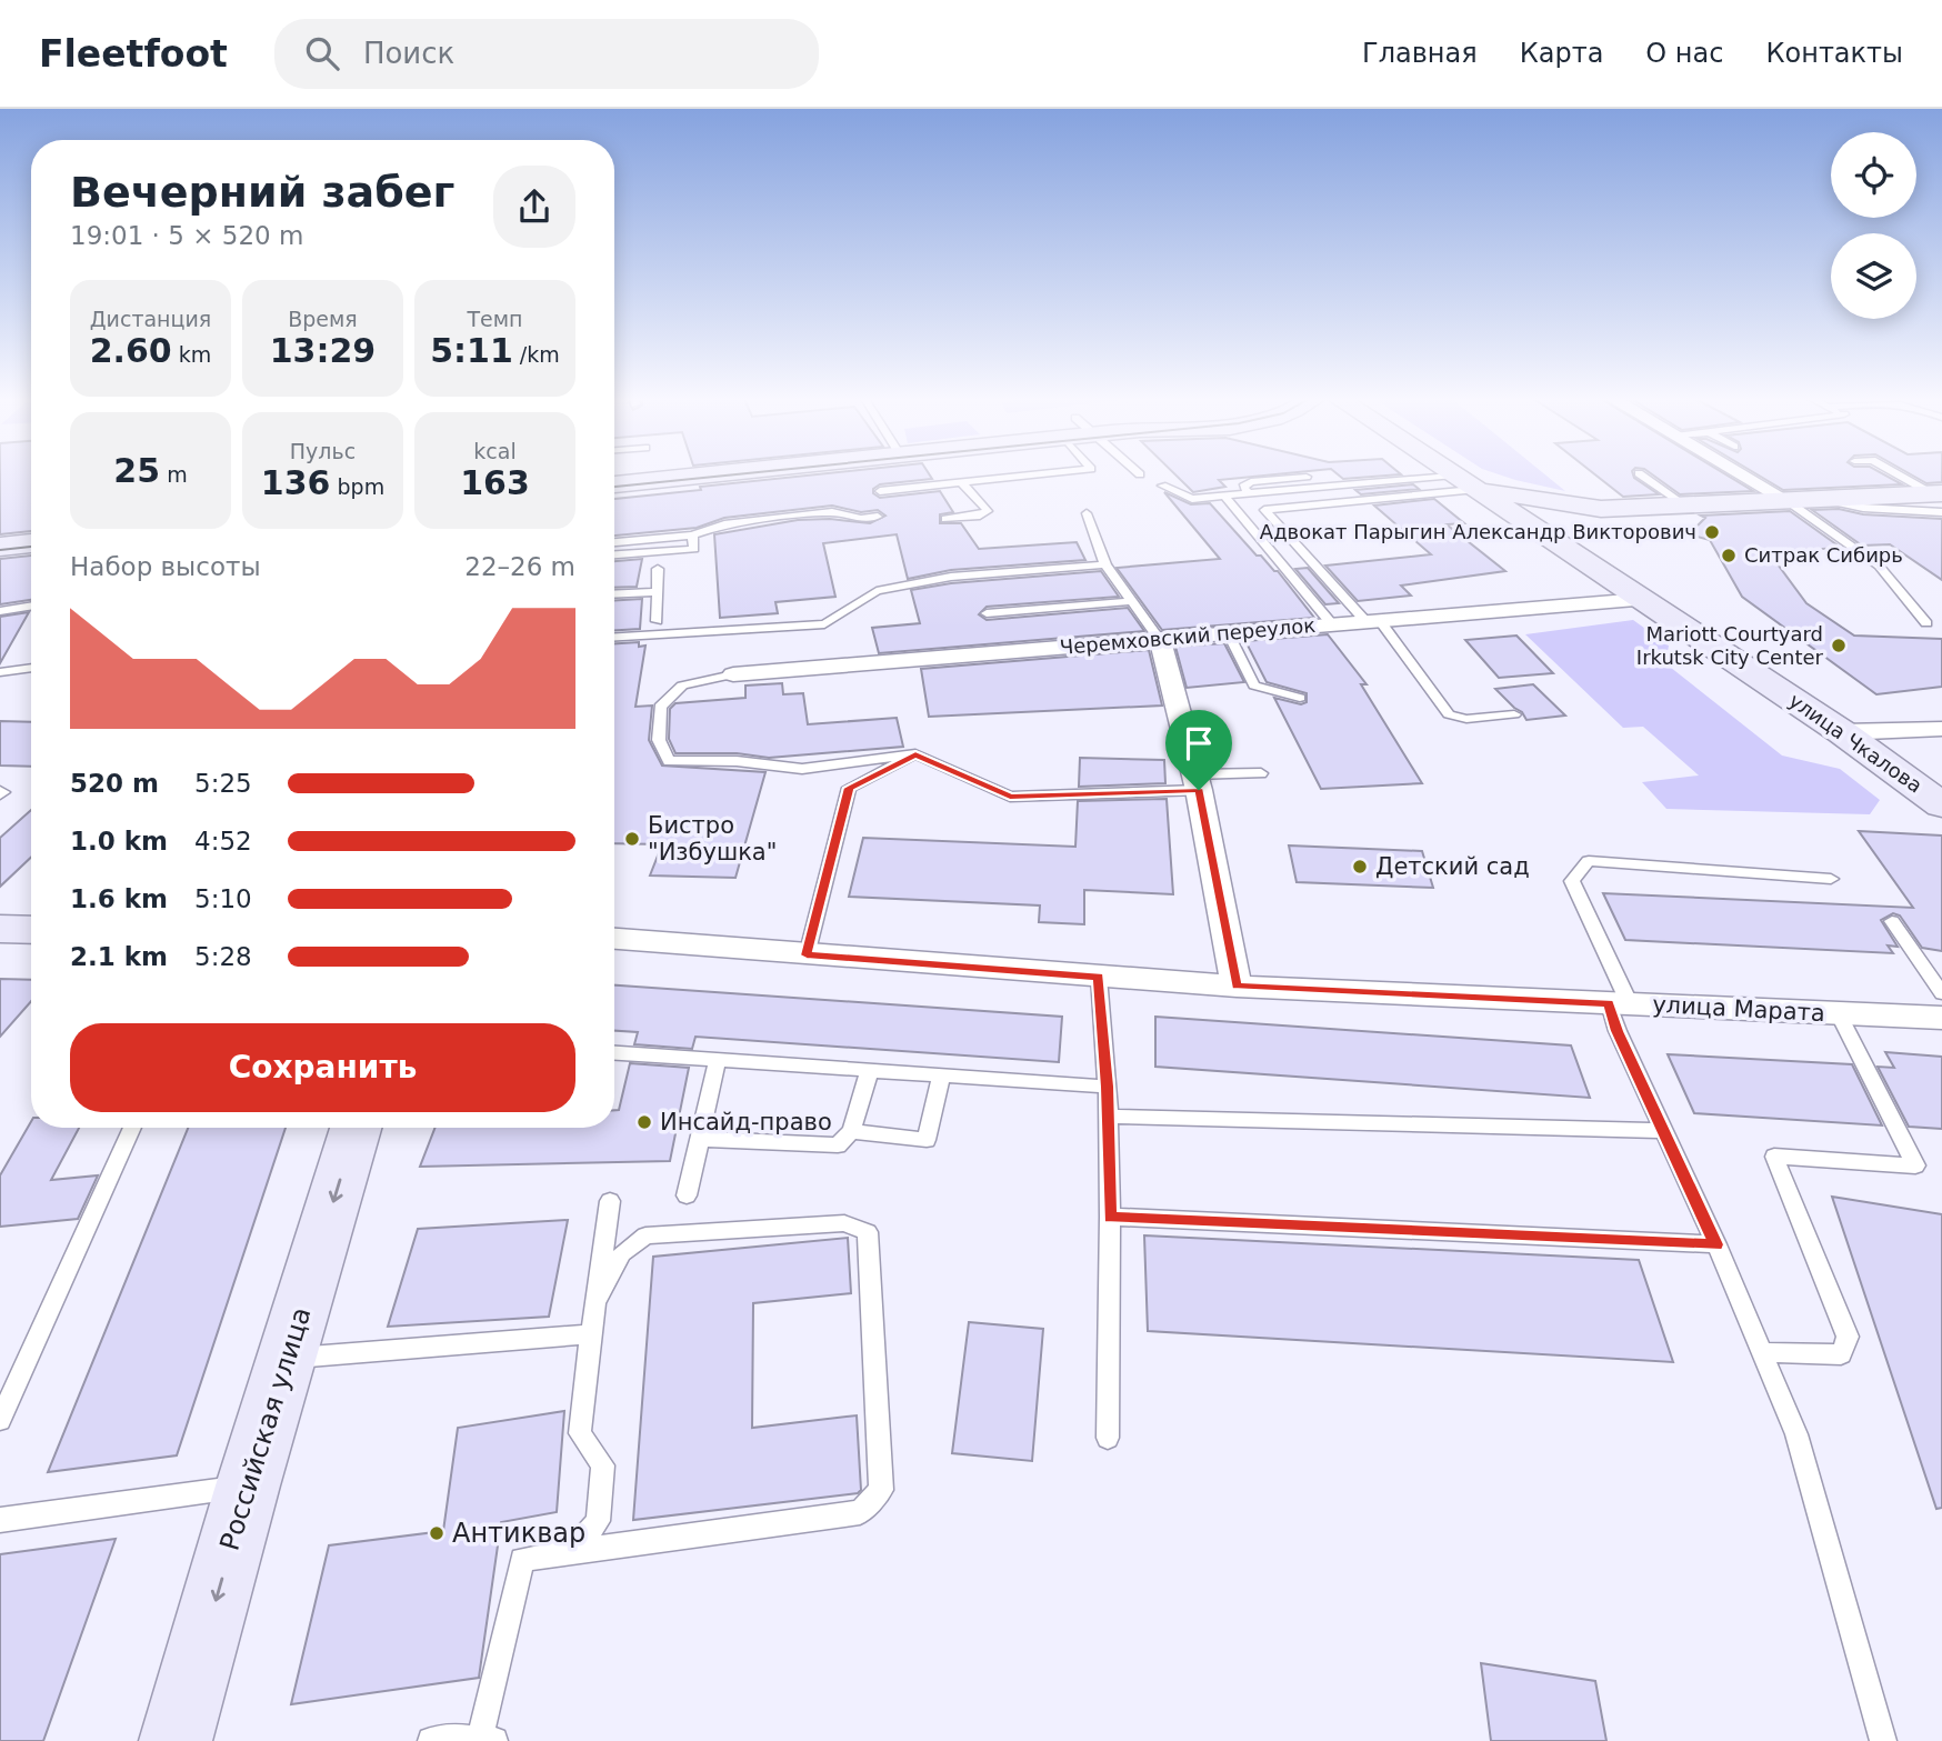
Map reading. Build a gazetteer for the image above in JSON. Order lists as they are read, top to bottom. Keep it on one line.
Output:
{"streets":{"main road":["улица Чкалова","Российская улица"],"street":["Черемховский переулок","улица Марата"]},"crossings":[["Черемховский переулок","улица Чкалова"]],"one_way":["Российская улица"],"places":["Адвокат Парыгин Александр Викторович","Ситрак Сибирь","Mariott Courtyard Irkutsk City Center","Бистро \"Избушка\"","Детский сад","Инсайд-право","Антиквар"],"page":{"header":"Fleetfoot","search":"Поиск","nav":["Главная","Карта","О нас","Контакты"],"heading":["Вечерний забег","19:01 · 5 × 520 m"],"stats":[["Дистанция","2.60 km"],["Время","13:29"],["Темп","5:11 /km"],["25 m"],["Пульс","136 bpm"],["kcal","163"]],"chart":["Набор высоты","22–26 m"],"list":[{"name":"520 m","note":"5:25"},{"name":"1.0 km","note":"4:52"},{"name":"1.6 km","note":"5:10"},{"name":"2.1 km","note":"5:28"}],"buttons":"Сохранить"}}
